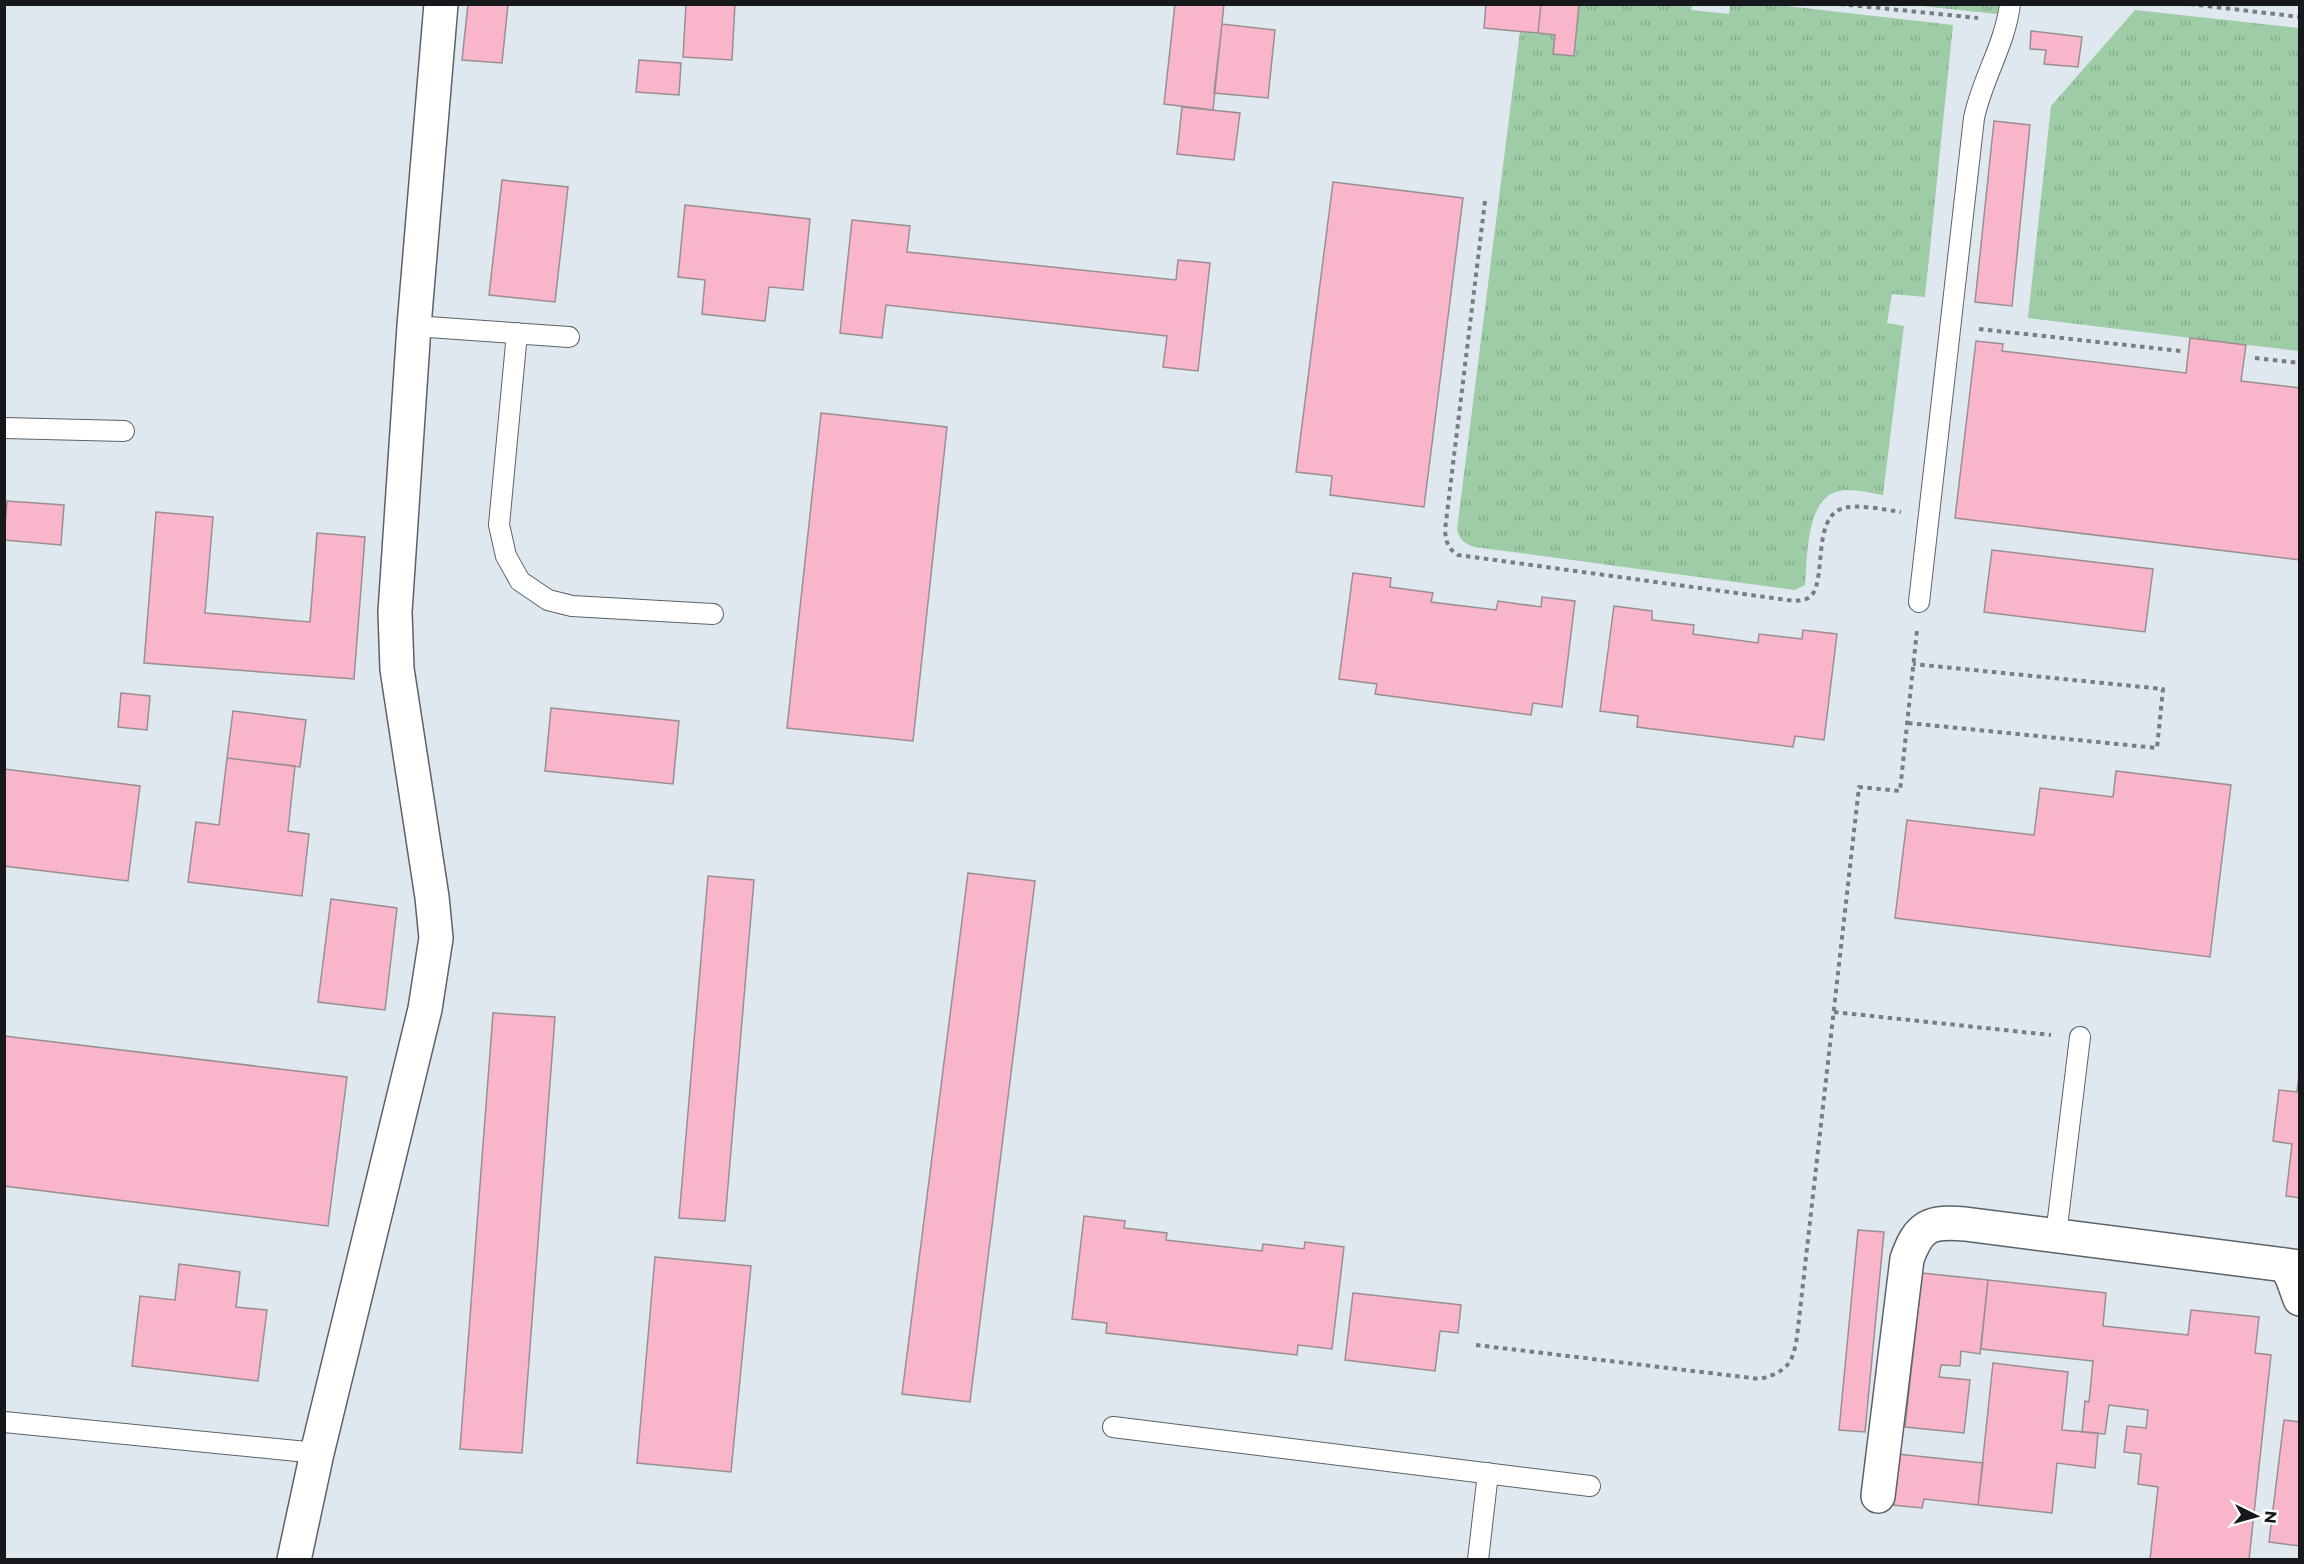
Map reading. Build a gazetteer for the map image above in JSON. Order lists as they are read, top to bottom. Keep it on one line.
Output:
{"north":"right"}
